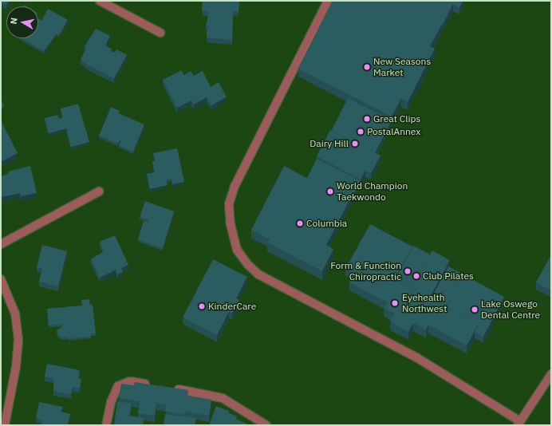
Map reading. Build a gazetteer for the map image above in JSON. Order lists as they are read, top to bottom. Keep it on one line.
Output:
{"places":["New Seasons Market","Great Clips","PostalAnnex","Dairy Hill","World Champion Taekwondo","Columbia","Form & Function Chiropractic","Club Pilates","Eyehealth Northwest","KinderCare","Lake Oswego Dental Centre"],"north":"left"}
